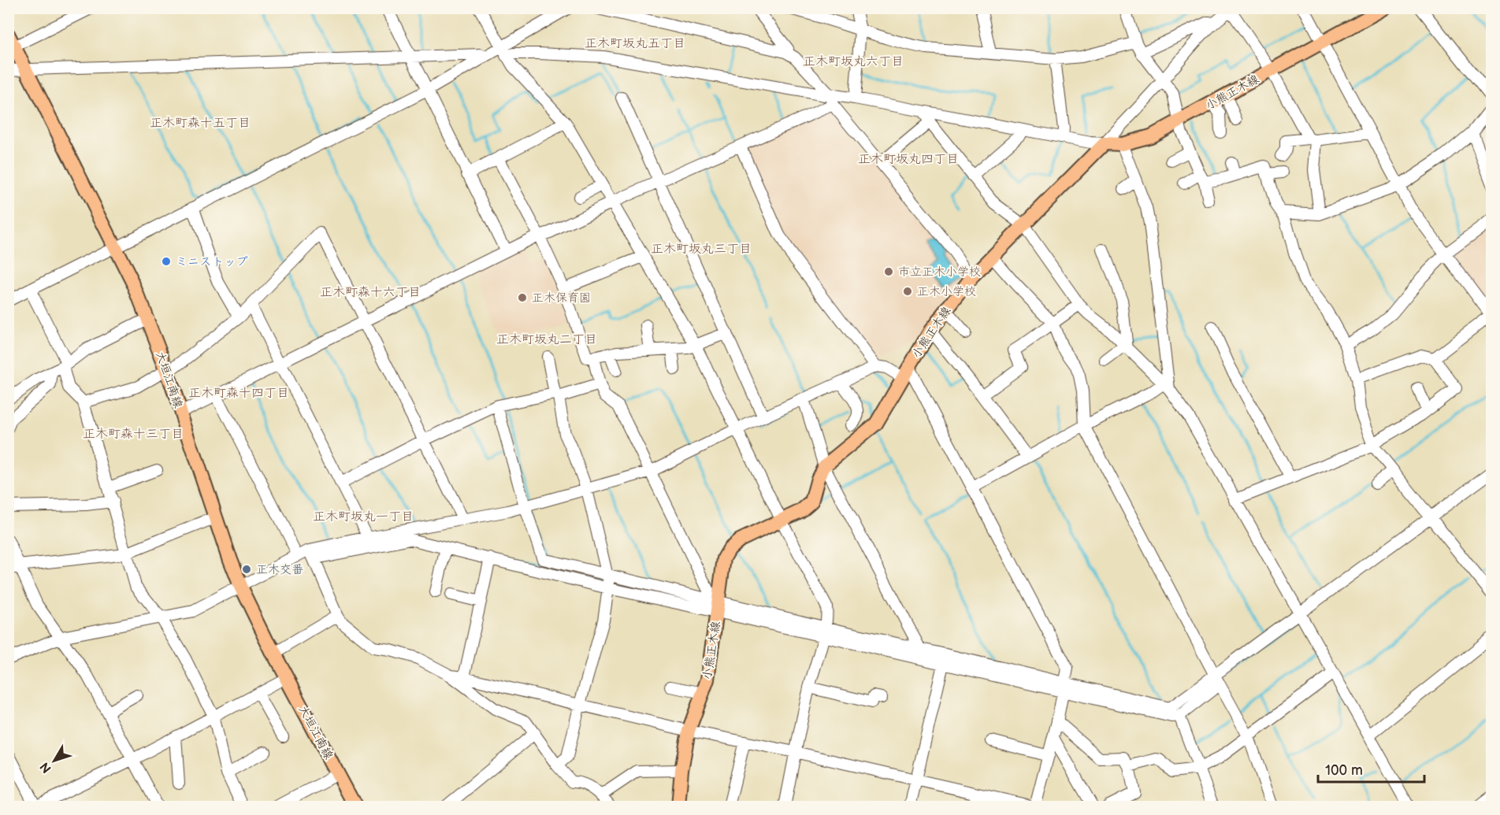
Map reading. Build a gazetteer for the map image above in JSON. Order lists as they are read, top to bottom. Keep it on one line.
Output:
{"streets":{"main road":["小熊正木線","大垣江南線"]},"districts":["正木町坂丸五丁目","正木町坂丸六丁目","正木町森十五丁目","正木町坂丸四丁目","正木町坂丸三丁目","正木町森十六丁目","正木町坂丸二丁目","正木町森十四丁目","正木町森十三丁目","正木町坂丸一丁目"],"places":["ミニストップ","市立正木小学校","正木小学校","正木保育園","正木交番"],"scale_bar":"100 m","north":"bottom left"}
